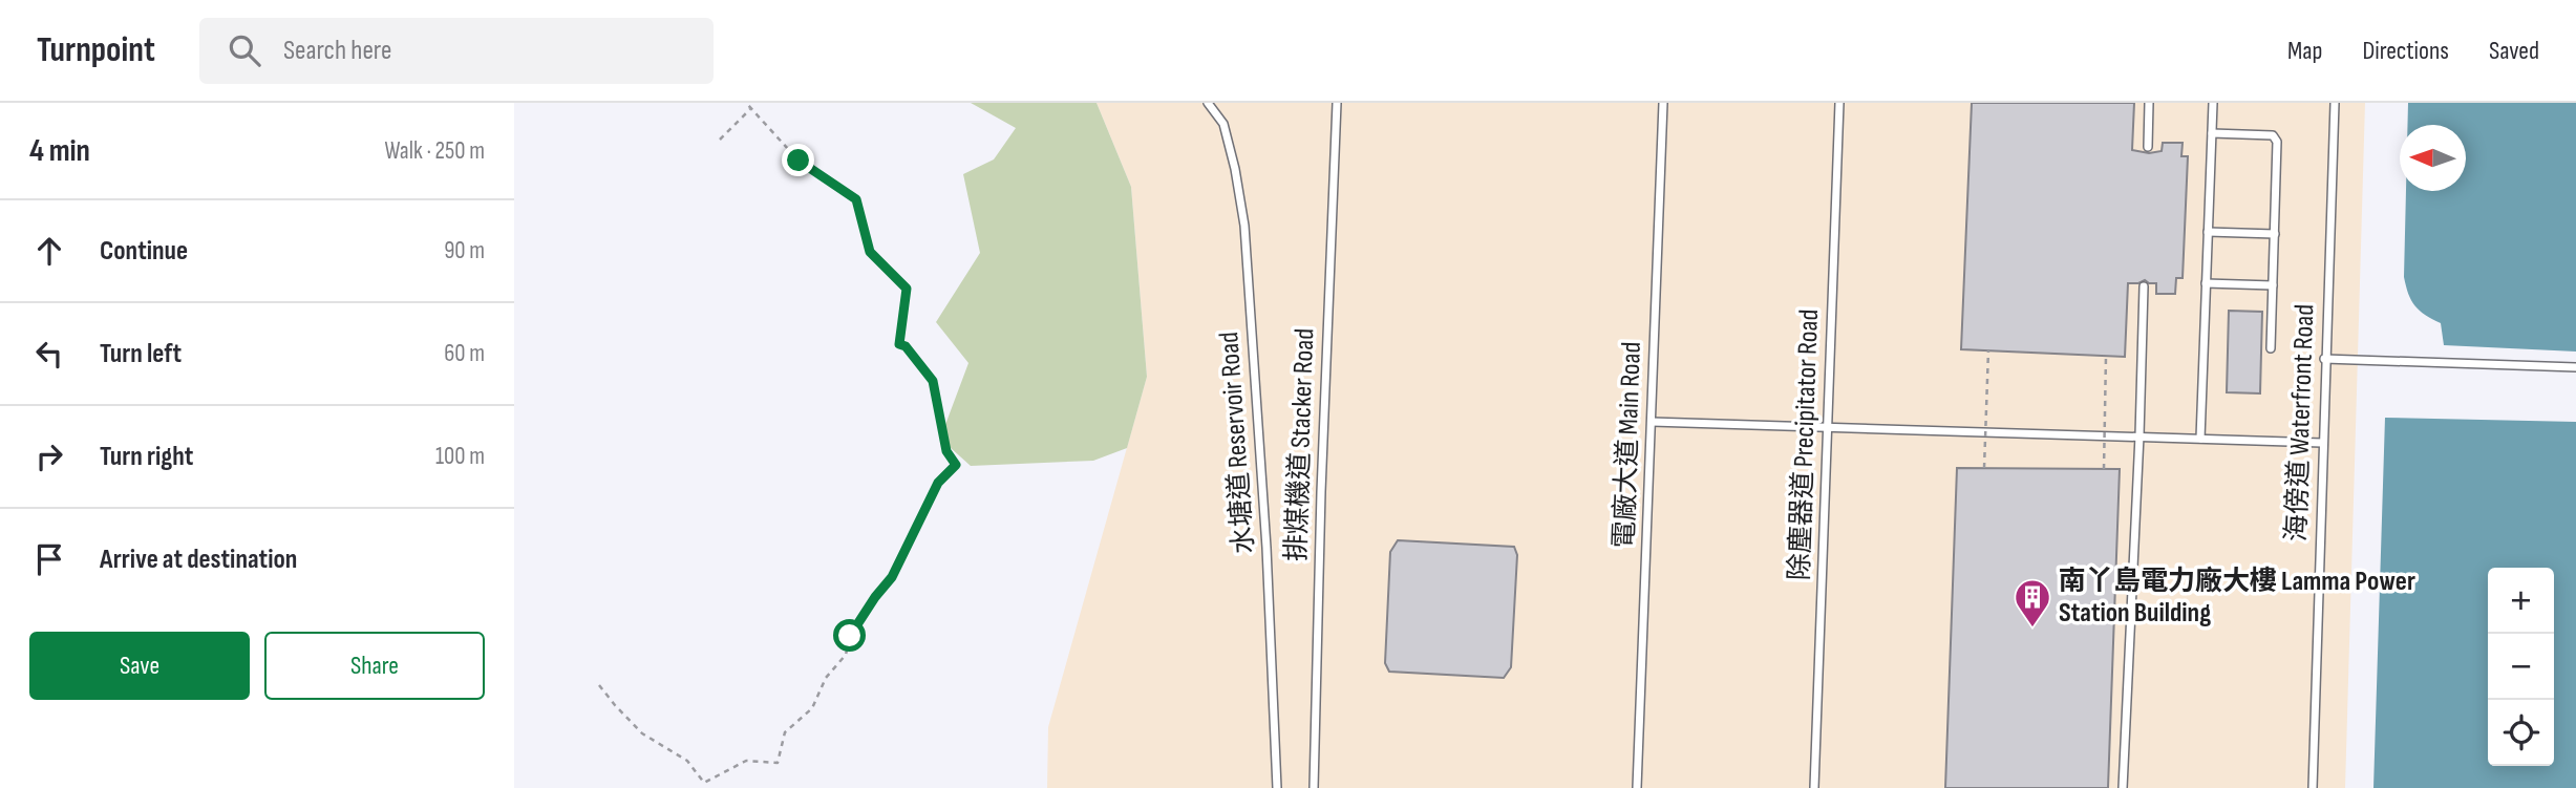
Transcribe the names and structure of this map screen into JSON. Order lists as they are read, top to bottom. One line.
{"streets":{"lane":["海傍道 Waterfront Road","水塘道 Reservoir Road","排煤機道 Stacker Road","電廠大道 Main Road","除塵器道 Precipitator Road"]},"places":{"building":["南丫島電力廠大樓 Lamma Power Station Building"]},"north":"left","page":{"header":"Turnpoint","search":"Search here","nav":["Map","Directions","Saved"],"heading":["4 min","Walk · 250 m"],"list":[["Continue","90 m"],["Turn left","60 m"],["Turn right","100 m"],"Arrive at destination"],"map_buttons":["+","−"],"buttons":["Save","Share"]}}
